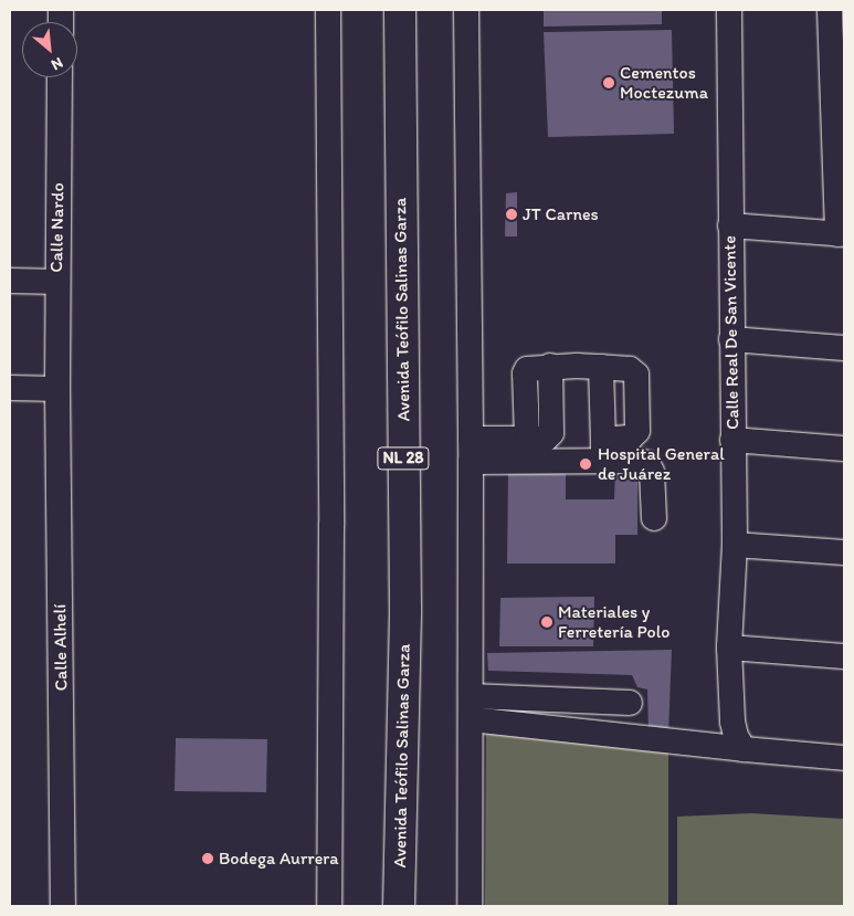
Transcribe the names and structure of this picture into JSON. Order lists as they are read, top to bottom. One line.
{"streets":{"main road":["Avenida Teófilo Salinas Garza","NL 28"],"street":["Calle Nardo","Calle Real De San Vicente","Calle Alhelí"]},"crossings":[["Calle Nardo","Calle Alhelí"]],"places":["Cementos Moctezuma","JT Carnes","Hospital General de Juárez","Materiales y Ferretería Polo","Bodega Aurrera"],"north":"bottom right"}
